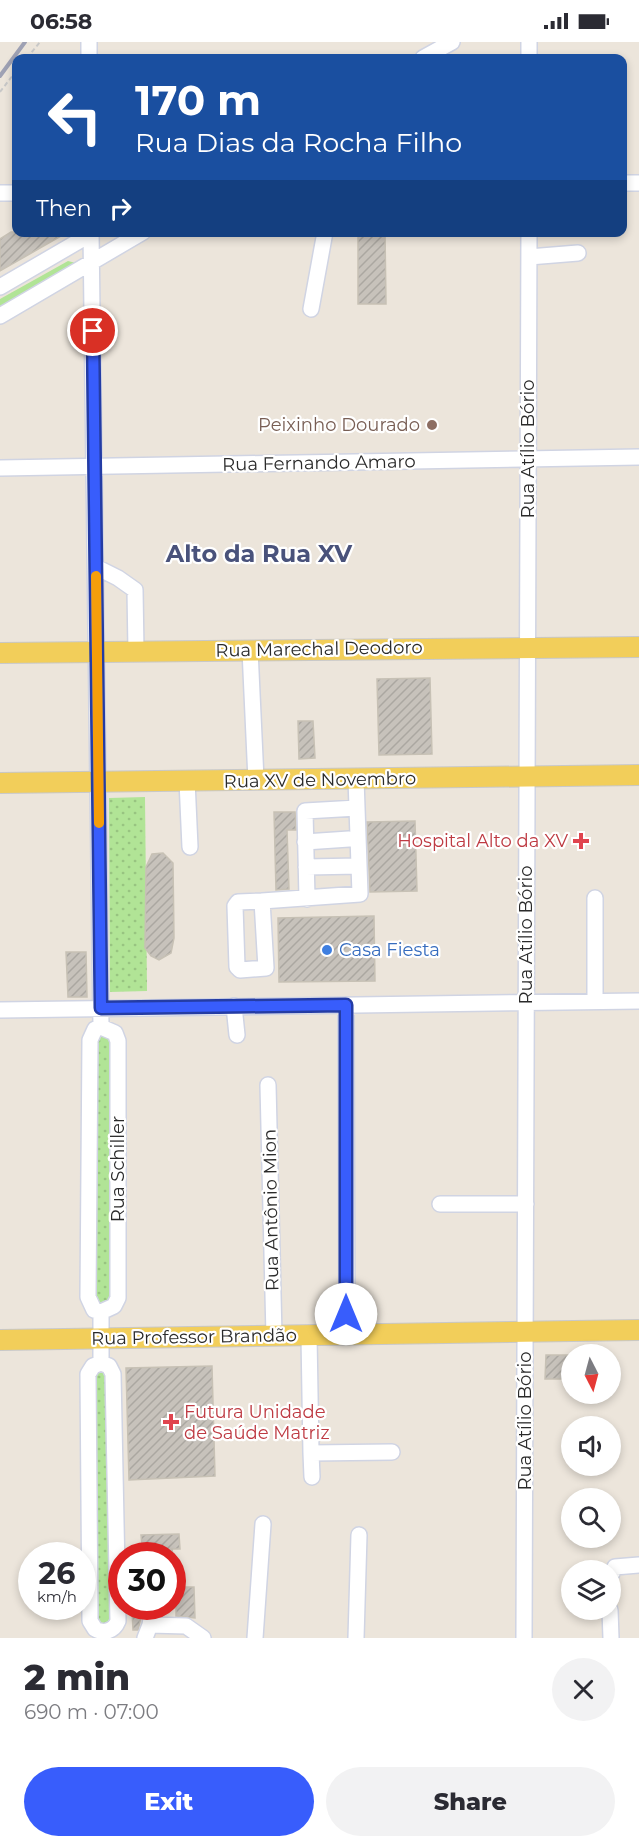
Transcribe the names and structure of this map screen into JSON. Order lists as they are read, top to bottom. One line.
{"streets":{"main road":["Rua Marechal Deodoro","Rua XV de Novembro","Rua Professor Brandão"],"street":["Rua Atílio Bório","Rua Fernando Amaro","Rua Schiller","Rua Antônio Mion"]},"crossings":[["Rua Atílio Bório","Rua Fernando Amaro"],["Rua Atílio Bório","Rua Marechal Deodoro"],["Rua Atílio Bório","Rua XV de Novembro"],["Rua Atílio Bório","Rua Professor Brandão"],["Rua Fernando Amaro","Rua Schiller"],["Rua Marechal Deodoro","Rua Schiller"],["Rua XV de Novembro","Rua Schiller"],["Rua Antônio Mion","Rua Professor Brandão"]],"districts":["Alto da Rua XV"],"places":{"other":["Peixinho Dourado","Casa Fiesta"],"health":["Hospital Alto da XV","Futura Unidade de Saúde Matriz"]},"north":"bottom","page":{"status":"06:58","turn":["170 m","Rua Dias da Rocha Filho"],"then":"Then","speed":"26 km/h","limit":"30","heading":["2 min","690 m · 07:00"],"buttons":["Exit","Share"]}}
